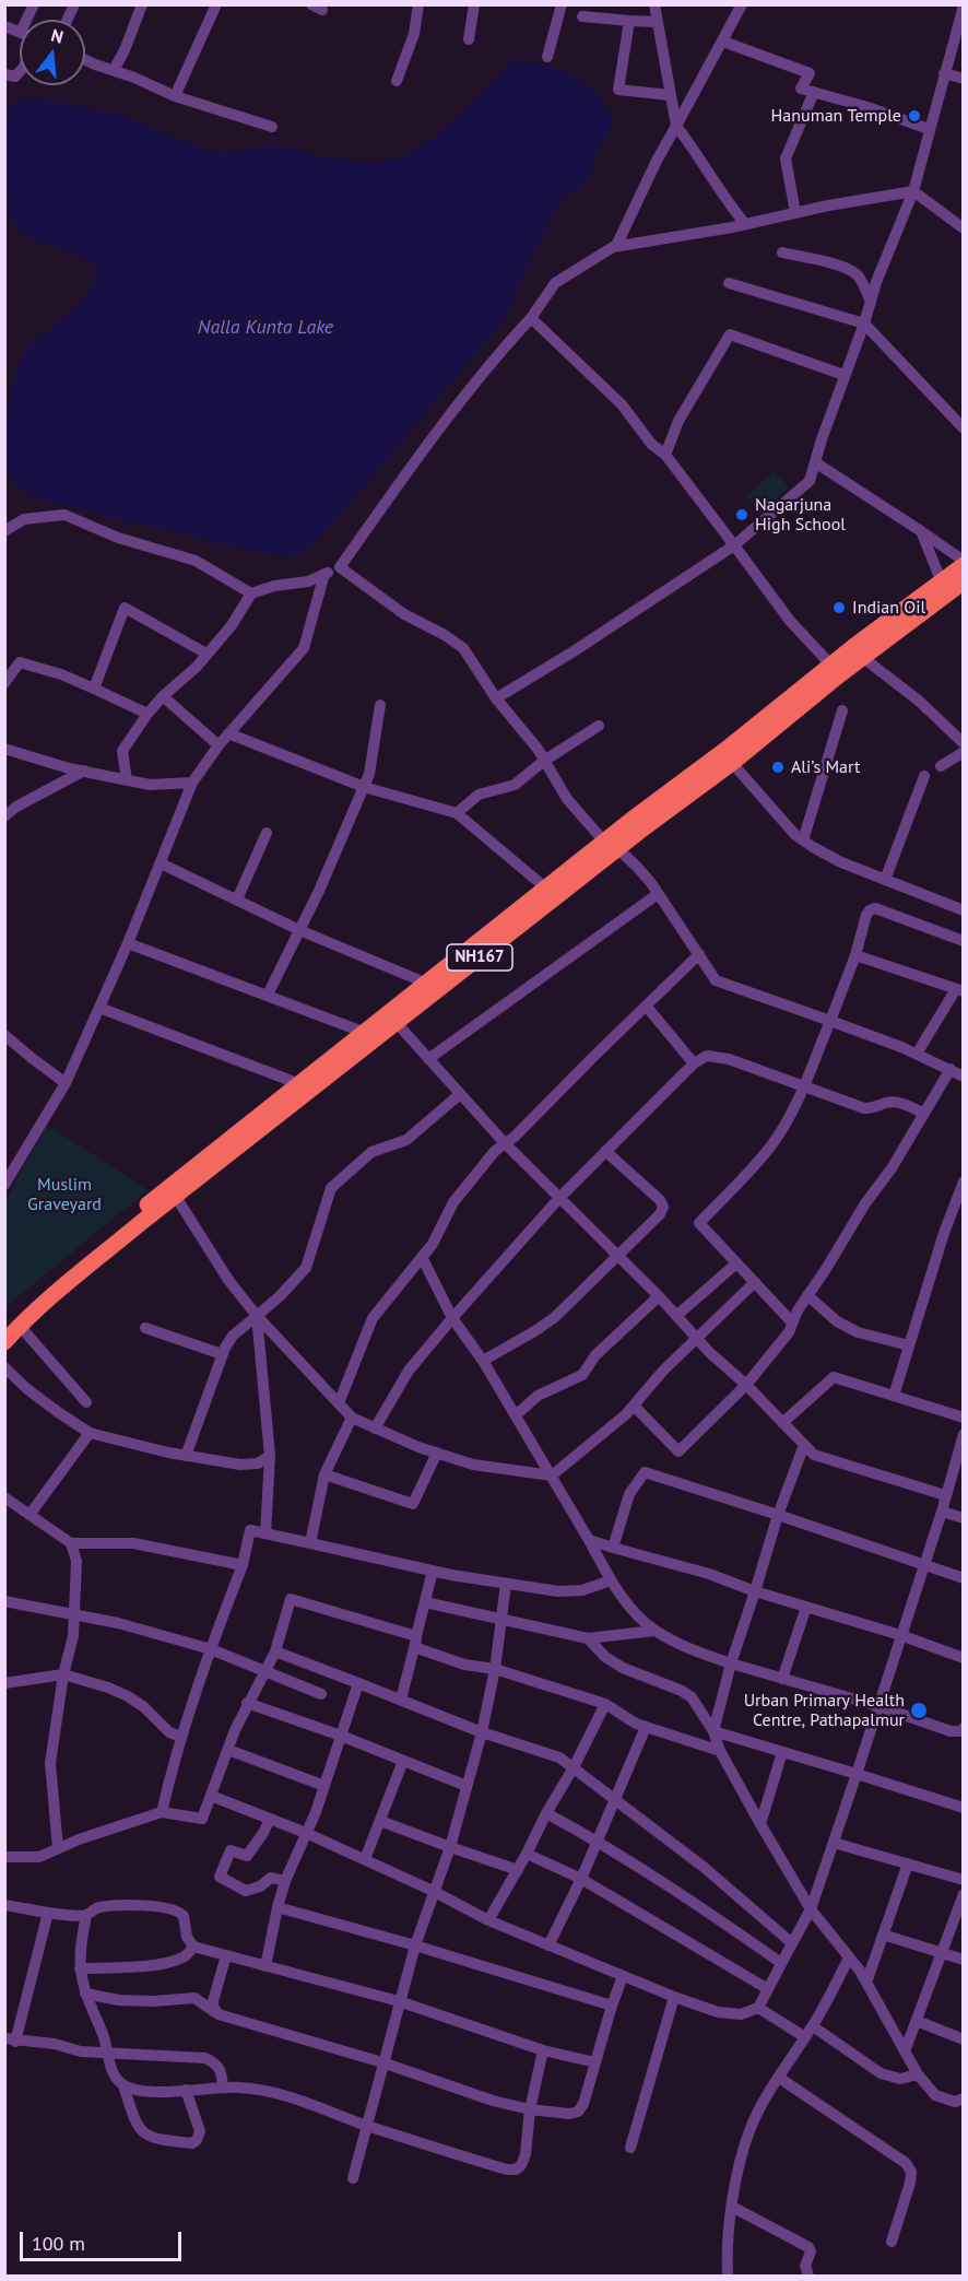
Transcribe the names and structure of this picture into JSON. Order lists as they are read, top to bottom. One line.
{"streets":{"highway":["NH167"]},"water":["Nalla Kunta Lake"],"parks":["Muslim Graveyard"],"places":["Hanuman Temple","Nagarjuna High School","Indian Oil","Ali’s Mart","Urban Primary Health Centre, Pathapalmur"],"scale_bar":"100 m","north":"top"}
